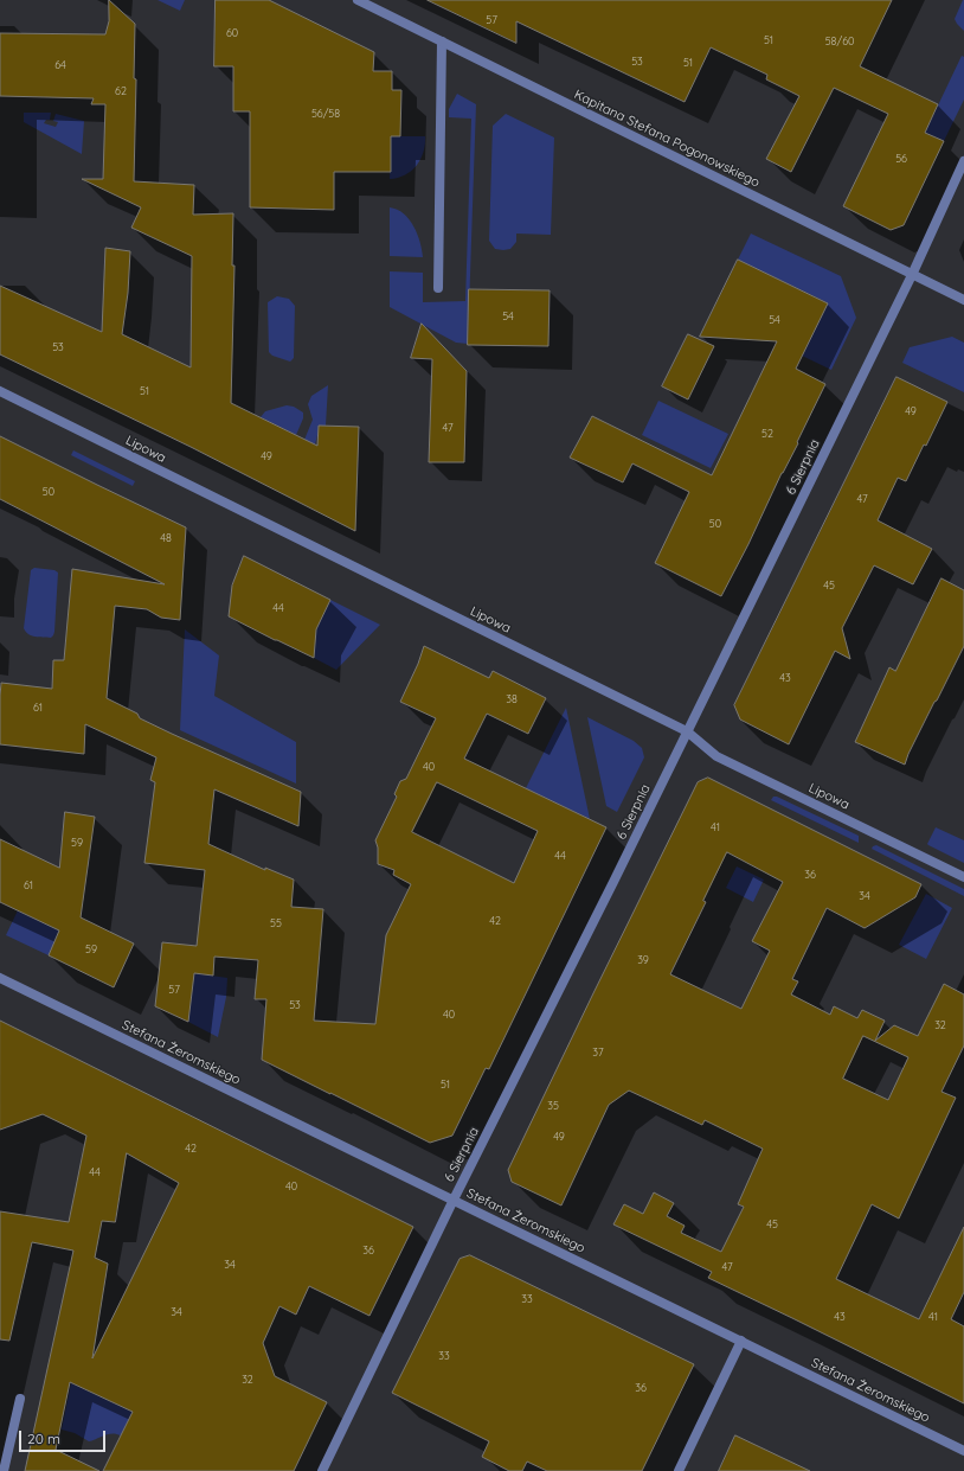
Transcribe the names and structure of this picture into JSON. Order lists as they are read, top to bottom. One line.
{"streets":{"street":["Kapitana Stefana Pogonowskiego","Lipowa","6 Sierpnia","Stefana Żeromskiego"]},"crossings":[["Kapitana Stefana Pogonowskiego","6 Sierpnia"],["Lipowa","6 Sierpnia"],["6 Sierpnia","Stefana Żeromskiego"]],"house_numbers":["57","60","51","58/60","53","51","64","62","56/58","56","54","54","53","51","49","47","52","49","50","47","50","48","45","44","43","38","61","40","41","59","44","36","61","34","42","55","59","39","57","53","40","32","37","51","35","49","42","44","40","45","36","34","47","33","34","43","41","33","32","36"],"scale_bar":"20 m"}
